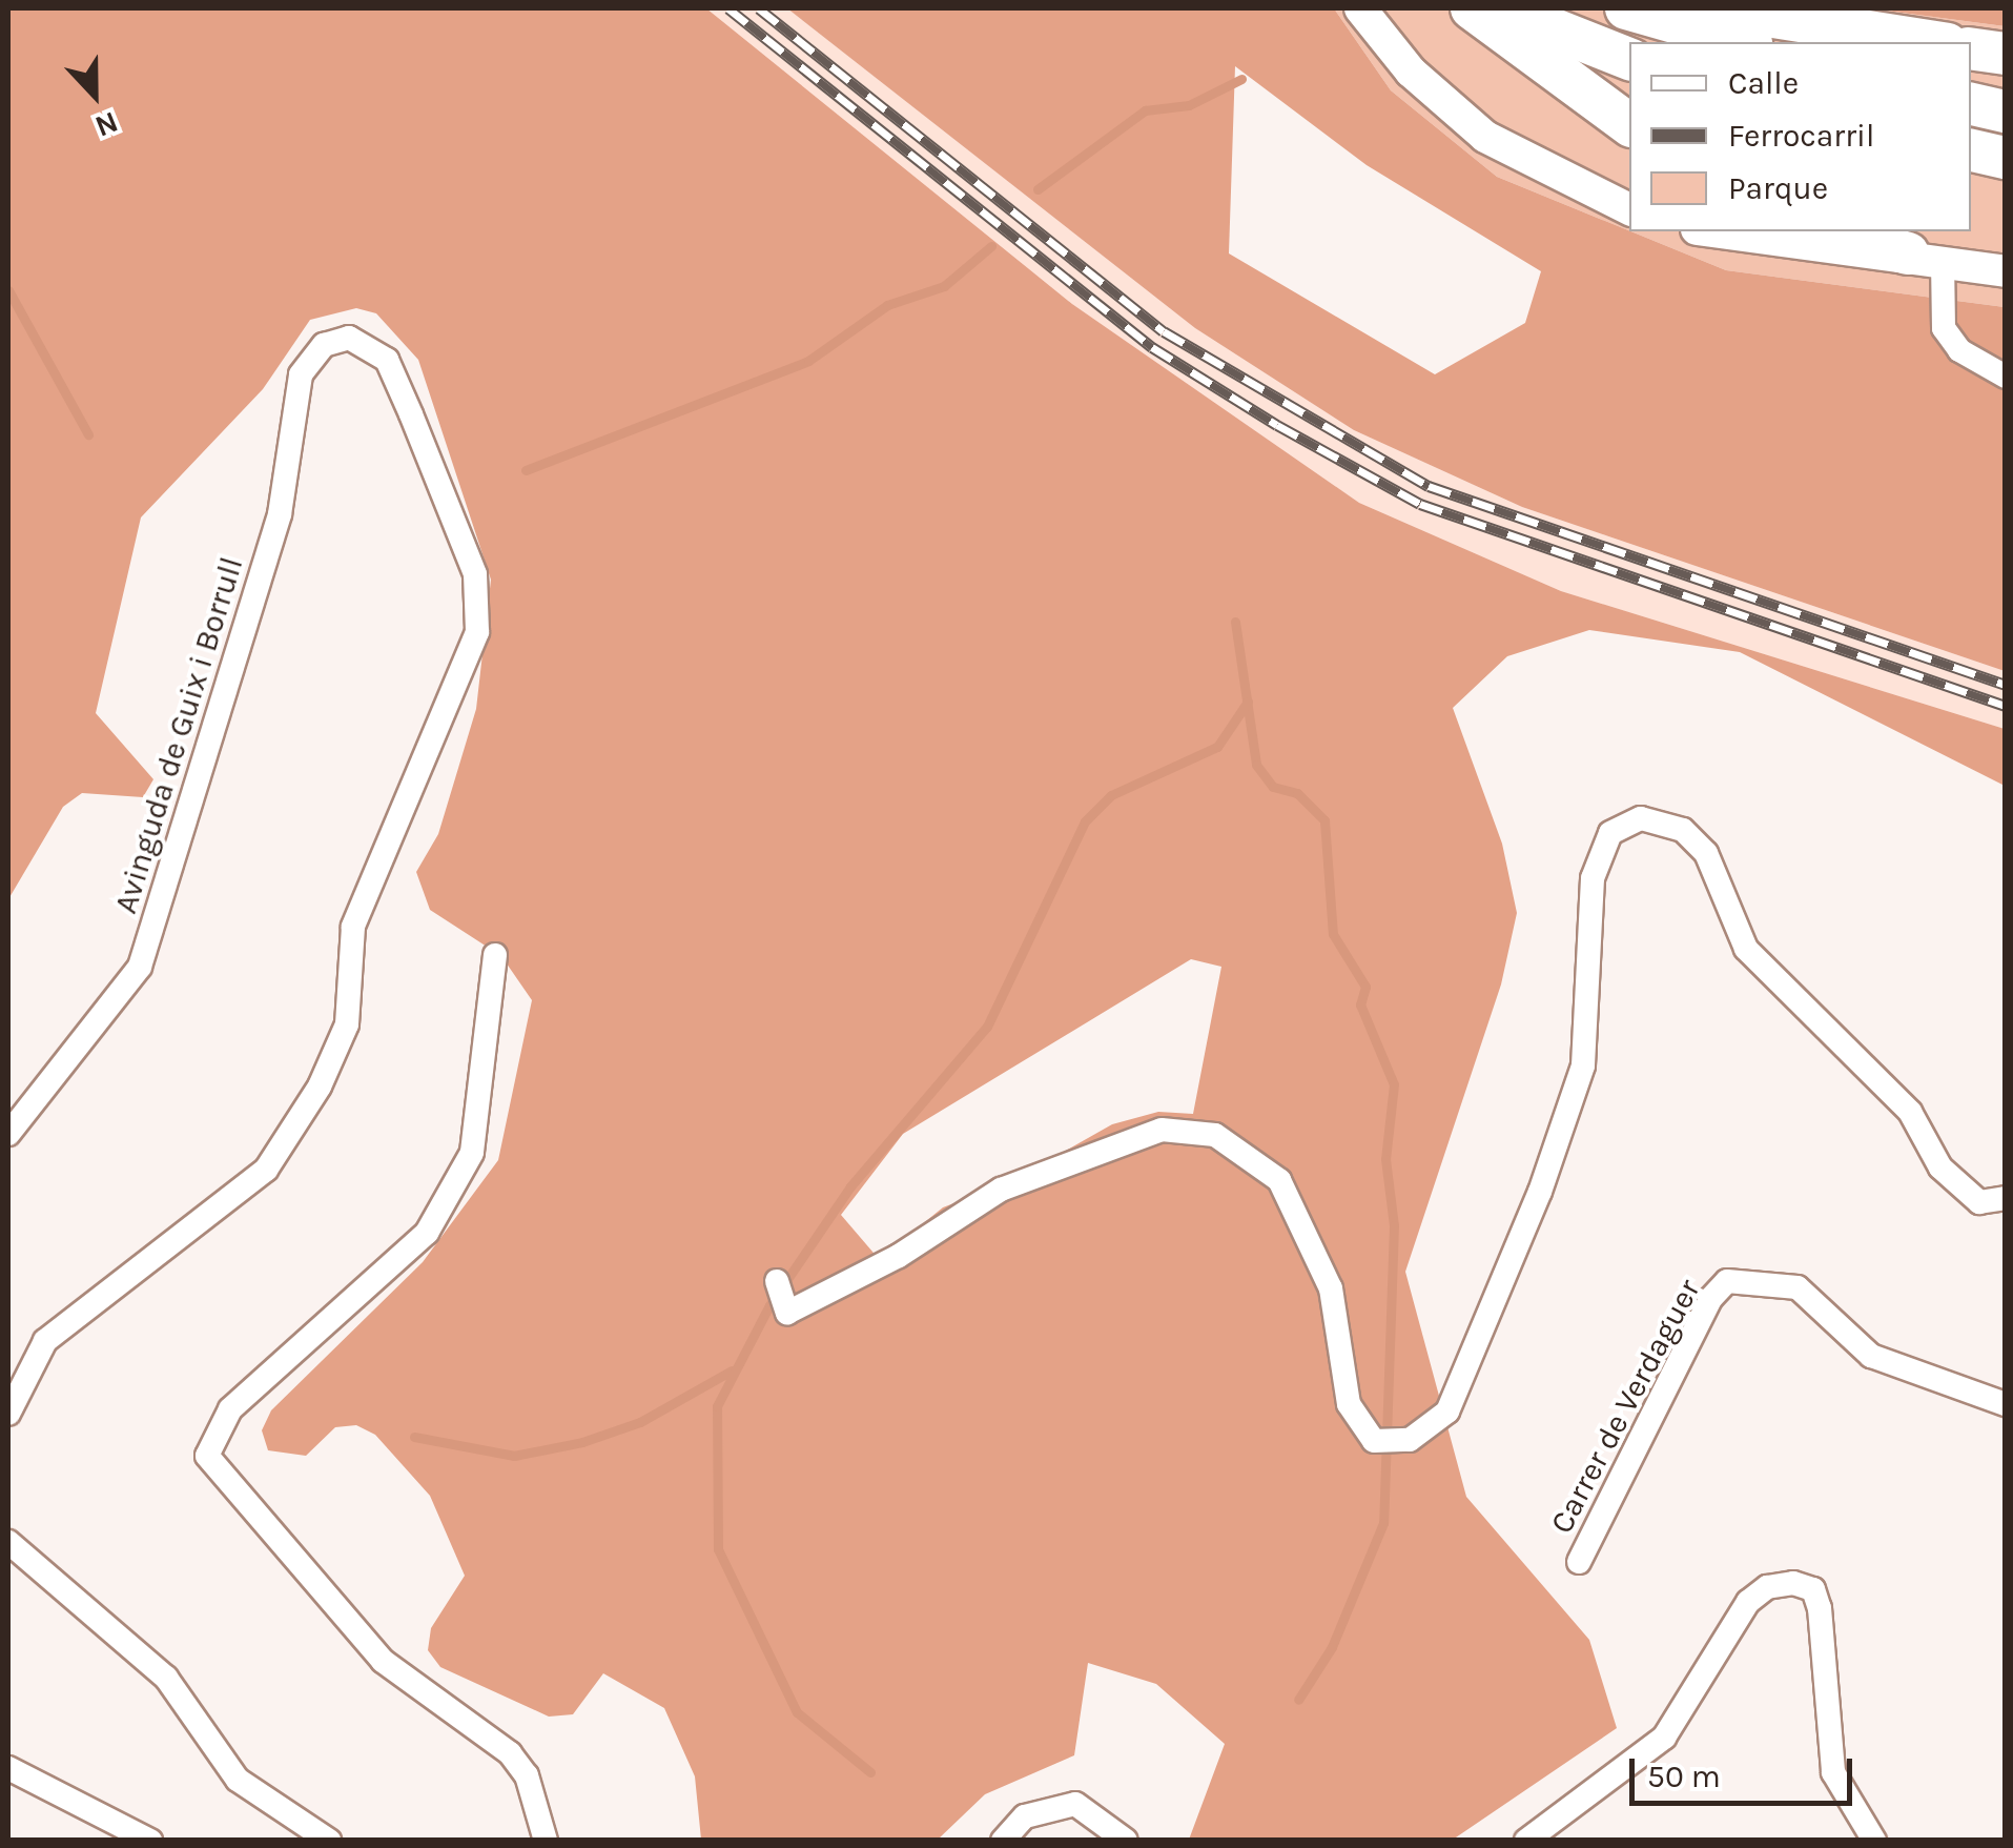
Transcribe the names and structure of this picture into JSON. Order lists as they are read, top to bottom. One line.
{"streets":{"street":["Avinguda de Guix i Borrull","Carrer de Verdaguer"]},"legend":["Calle","Ferrocarril","Parque"],"scale_bar":"50 m","north":"bottom"}
